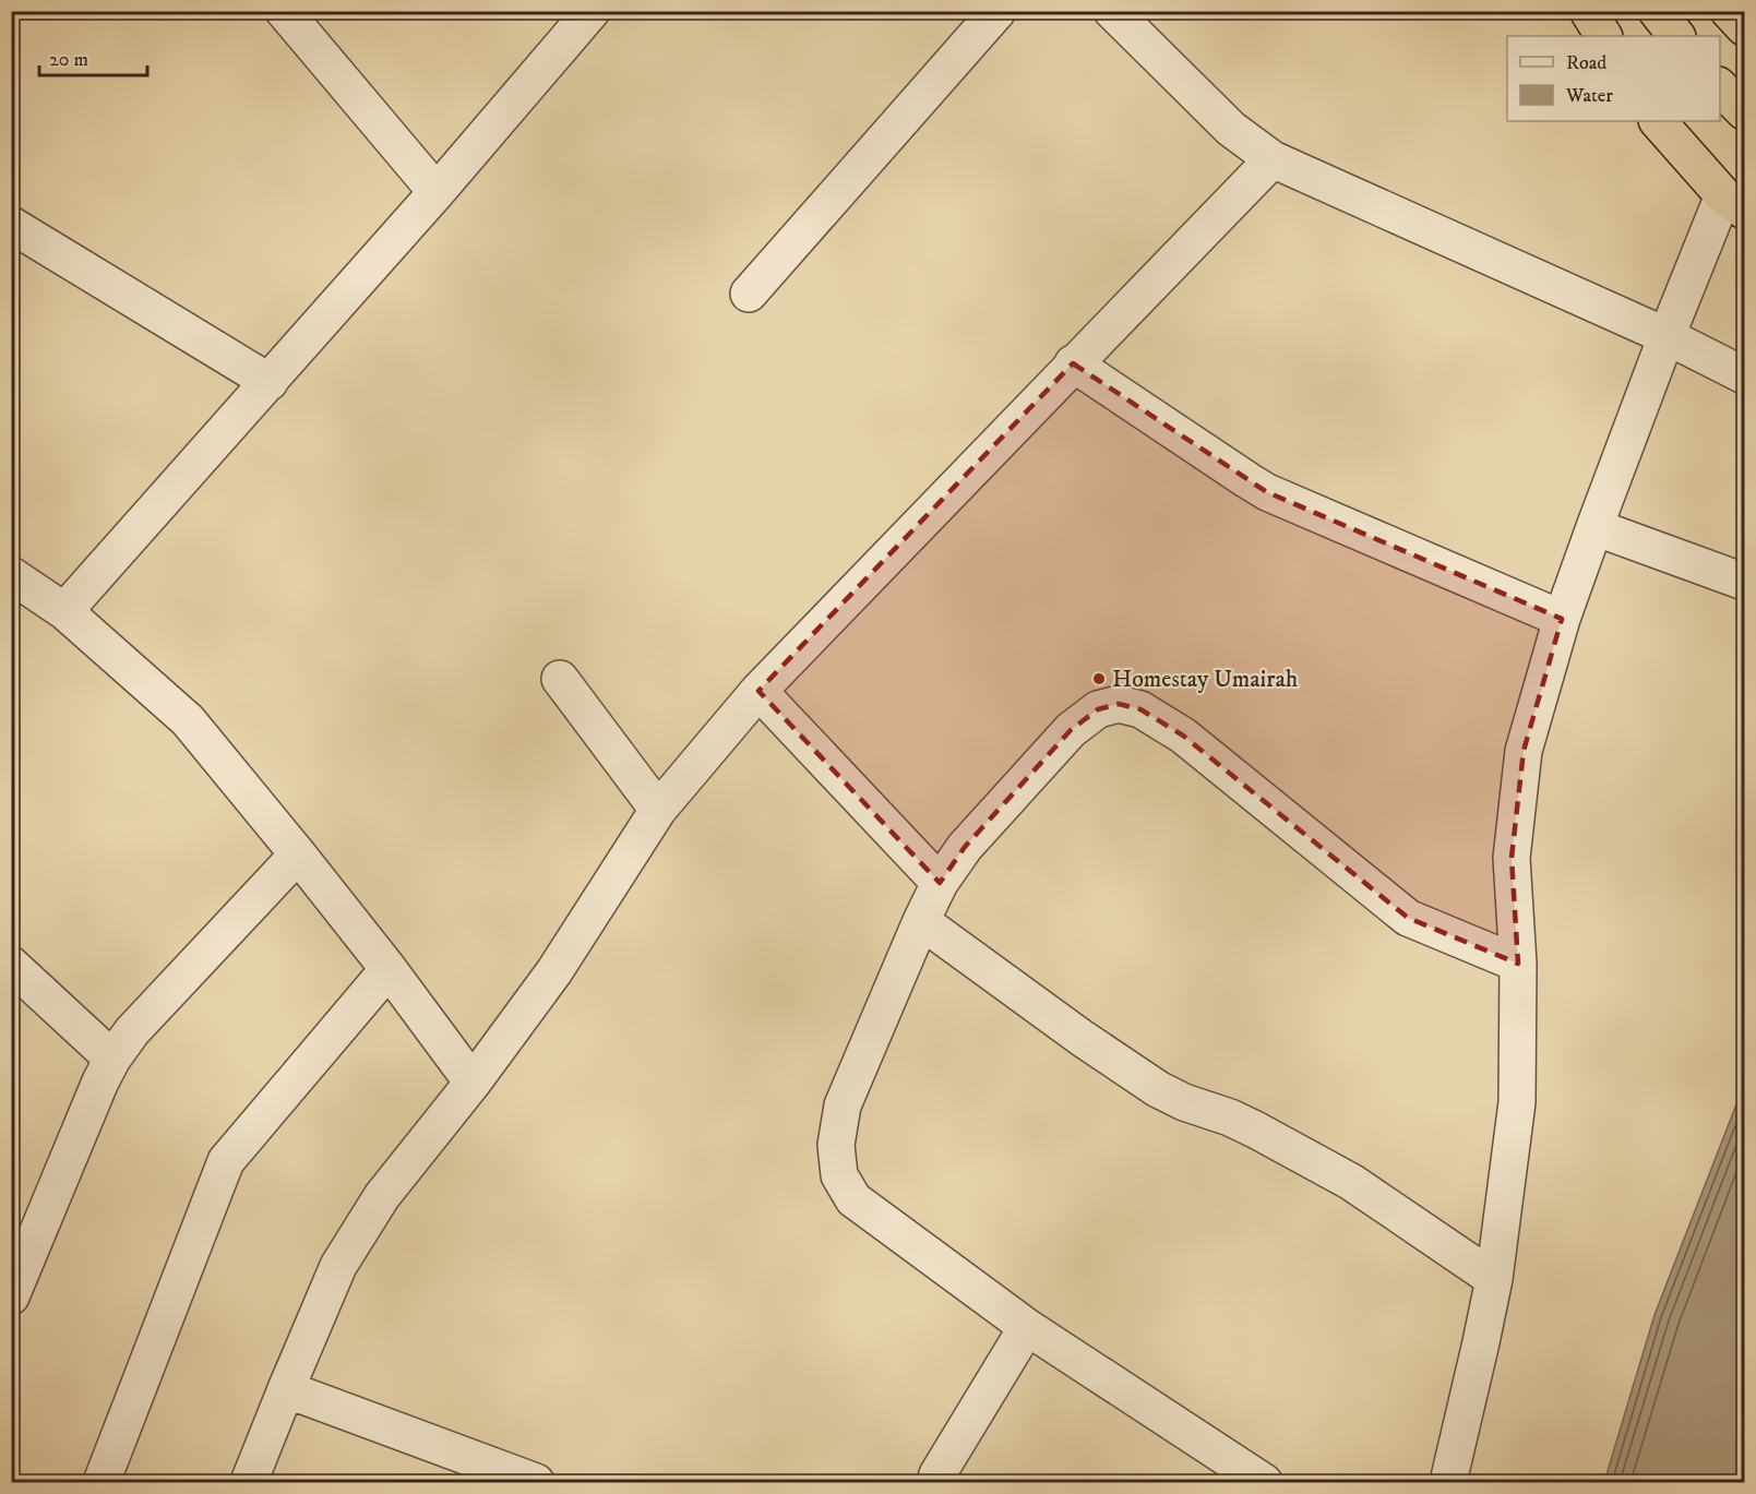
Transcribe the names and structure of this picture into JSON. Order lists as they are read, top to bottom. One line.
{"places":["Homestay Umairah"],"legend":["Road","Water"],"scale_bar":"20 m"}
